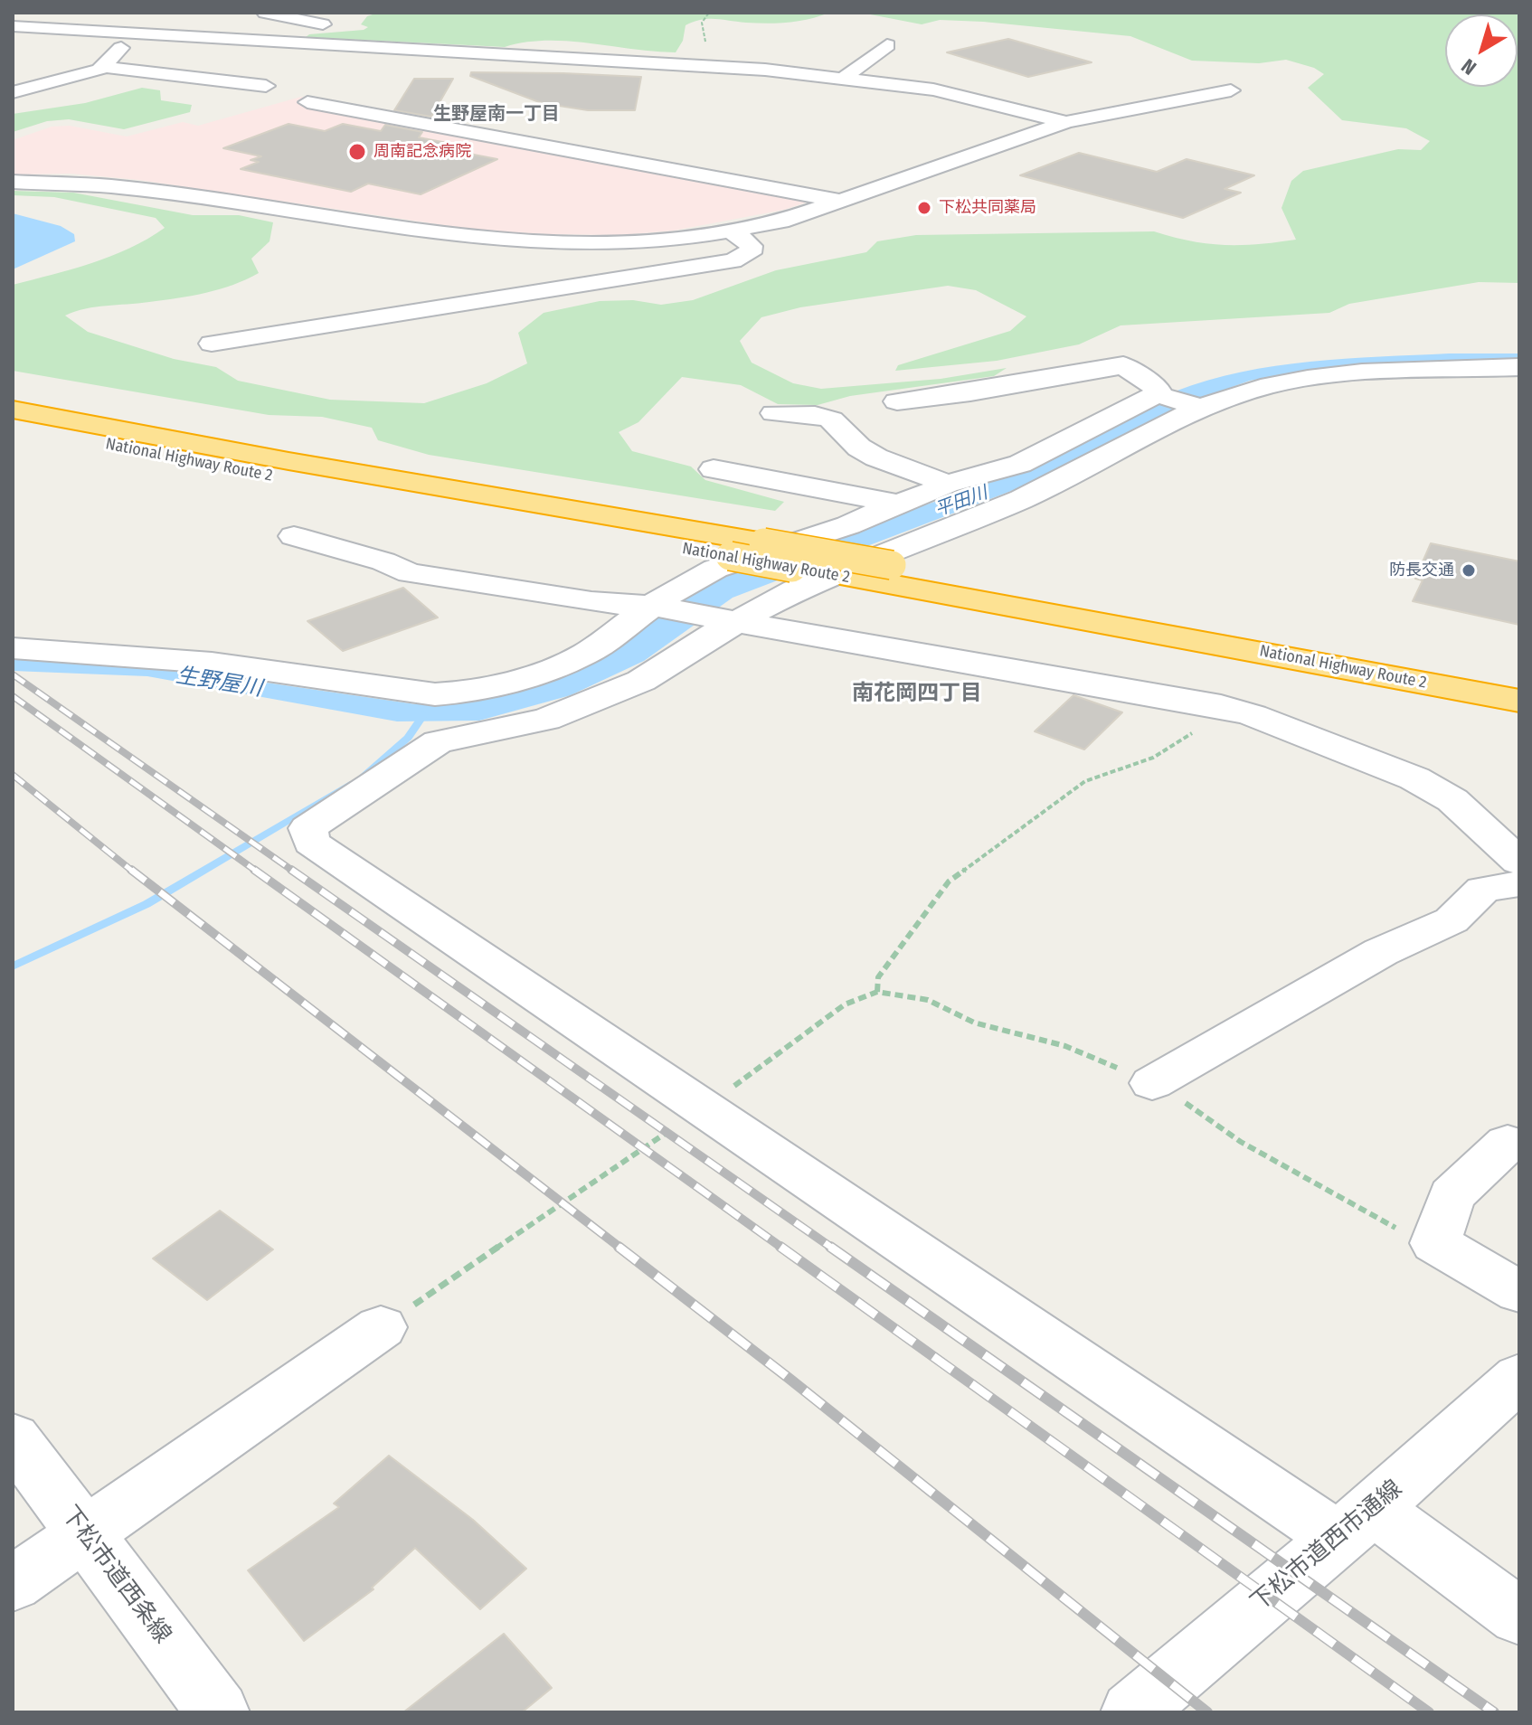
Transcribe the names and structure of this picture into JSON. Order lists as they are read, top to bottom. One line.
{"streets":{"highway":["National Highway Route 2"],"street":["下松市道西市通線","下松市道西条線"]},"districts":["生野屋南一丁目","南花岡四丁目"],"water":["平田川","生野屋川"],"places":["周南記念病院","下松共同薬局","防長交通"],"north":"bottom left"}
